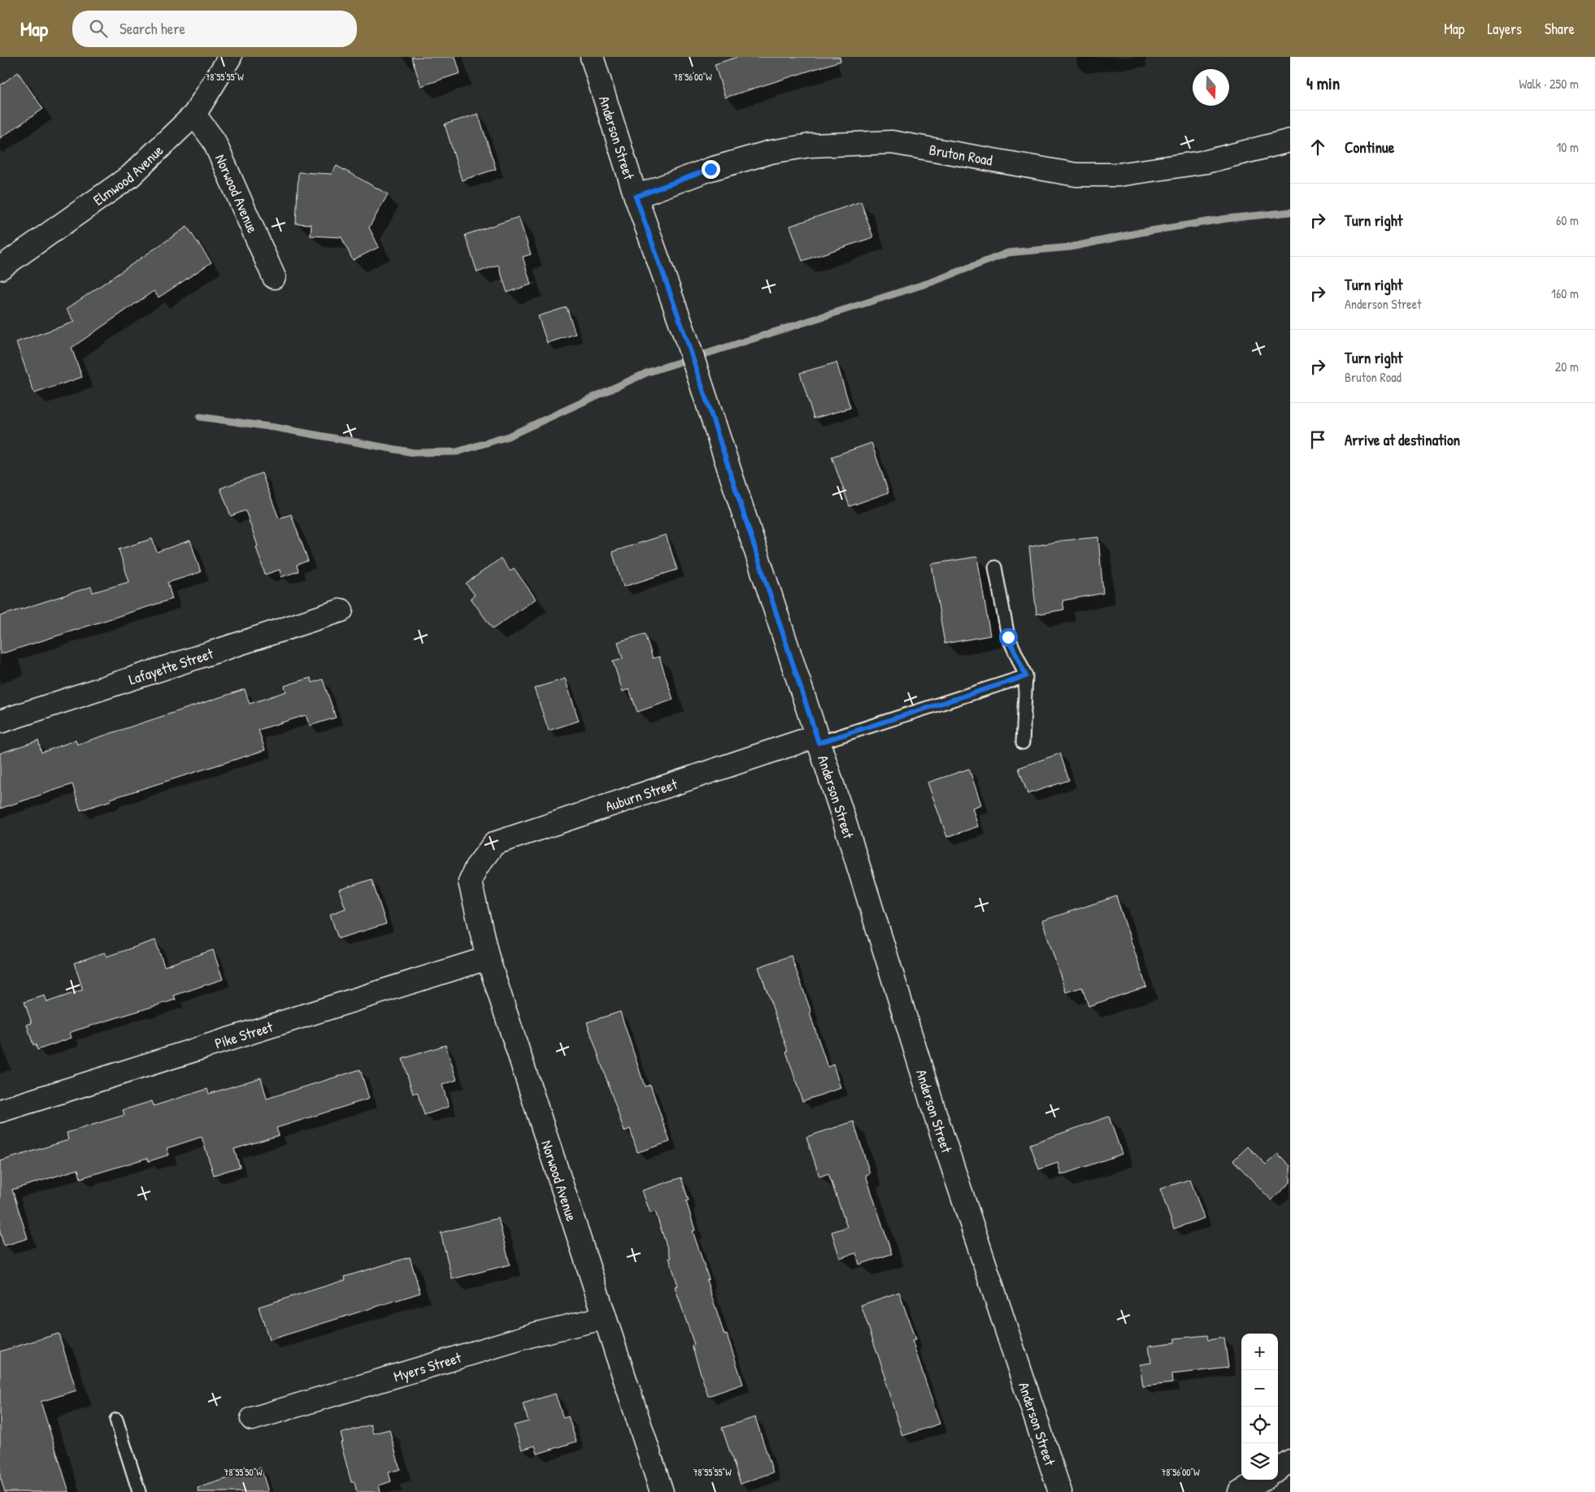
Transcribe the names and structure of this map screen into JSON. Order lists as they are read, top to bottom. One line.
{"streets":{"street":["Anderson Street","Bruton Road","Elmwood Avenue","Norwood Avenue","Lafayette Street","Auburn Street","Pike Street","Myers Street"]},"crossings":[["Anderson Street","Bruton Road"],["Anderson Street","Auburn Street"],["Elmwood Avenue","Norwood Avenue"],["Norwood Avenue","Auburn Street"],["Norwood Avenue","Pike Street"],["Norwood Avenue","Myers Street"]],"north":"bottom","page":{"header":"Map","search":"Search here","nav":["Map","Layers","Share"],"heading":["4 min","Walk · 250 m"],"list":[["Continue","10 m"],["Turn right","60 m"],["Turn right","Anderson Street","160 m"],["Turn right","Bruton Road","20 m"],"Arrive at destination"],"map_buttons":["+","−"]},"coordinates":["78°55'55\"W","78°56'00\"W","78°55'50\"W"]}
